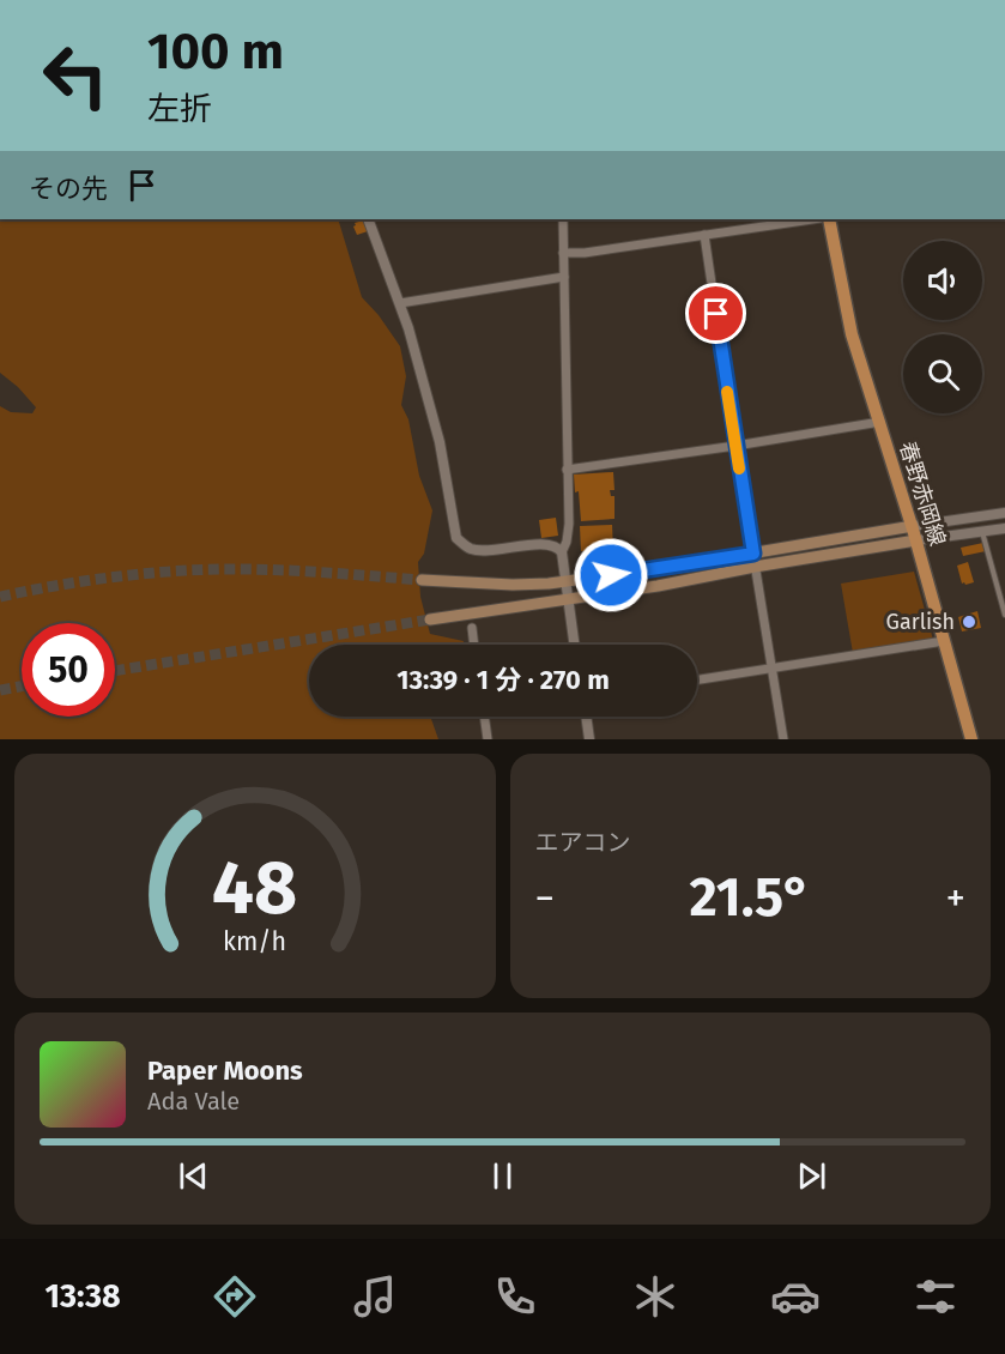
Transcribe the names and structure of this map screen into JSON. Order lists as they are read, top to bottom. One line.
{"streets":{"main road":["春野赤岡線"]},"places":["Garlish"],"page":{"turn":["100 m","左折"],"then":"その先","limit":"50","trip":"13:39 · 1 分 · 270 m","tile":"エアコン","heat":["−","21.5°","+"],"song":["Paper Moons","Ada Vale"],"tabs":"13:38","gauge":["48","km/h"]}}
